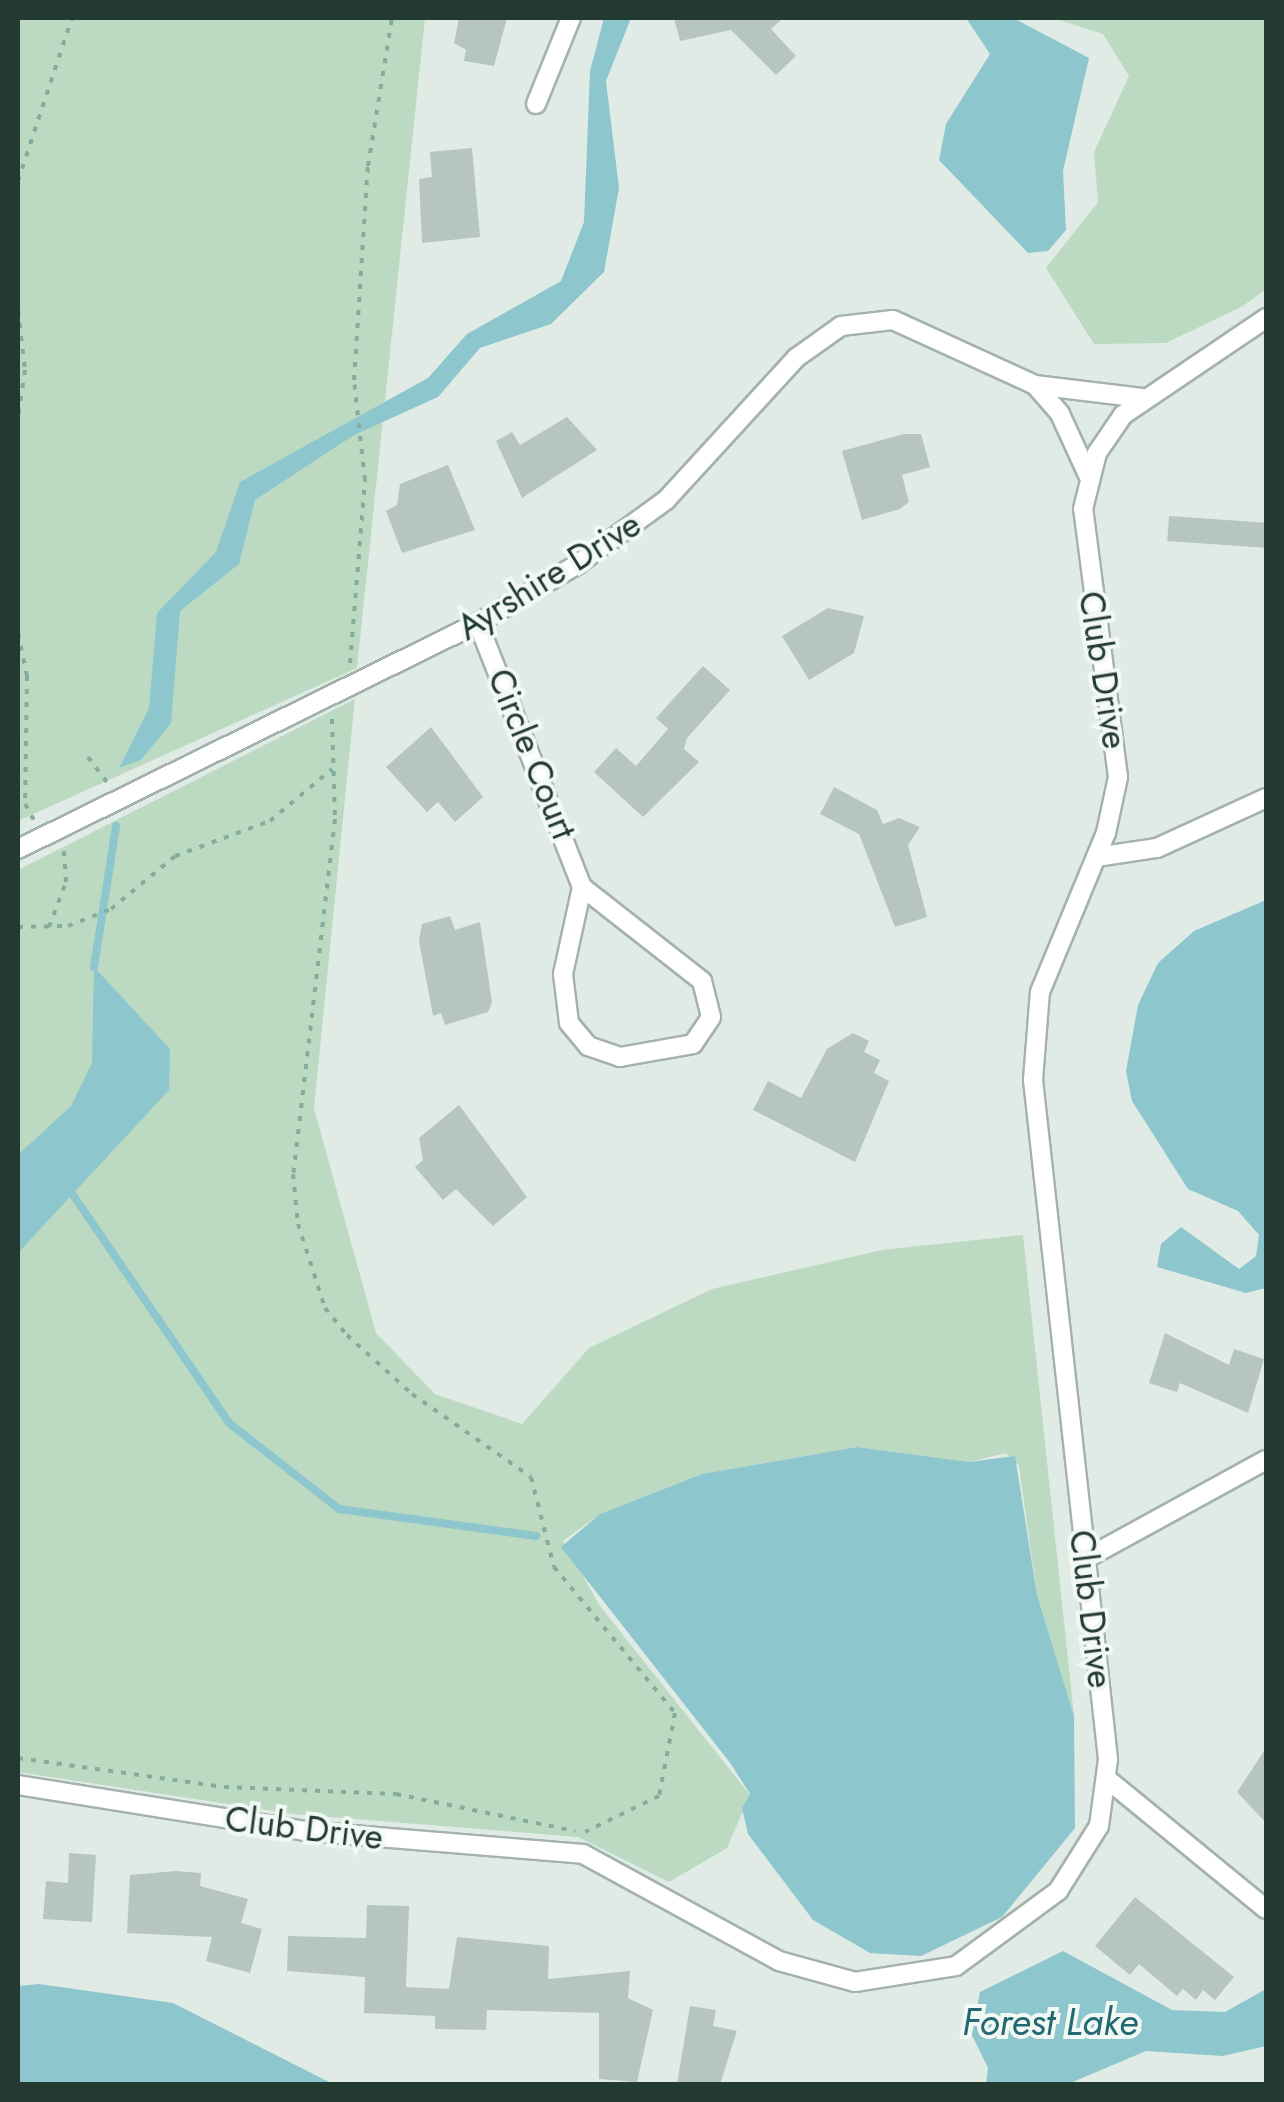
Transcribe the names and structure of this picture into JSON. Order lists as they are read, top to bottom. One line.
{"streets":{"street":["Ayrshire Drive","Club Drive","Circle Court"]},"crossings":[["Ayrshire Drive","Club Drive"],["Ayrshire Drive","Circle Court"]],"water":["Forest Lake"]}
